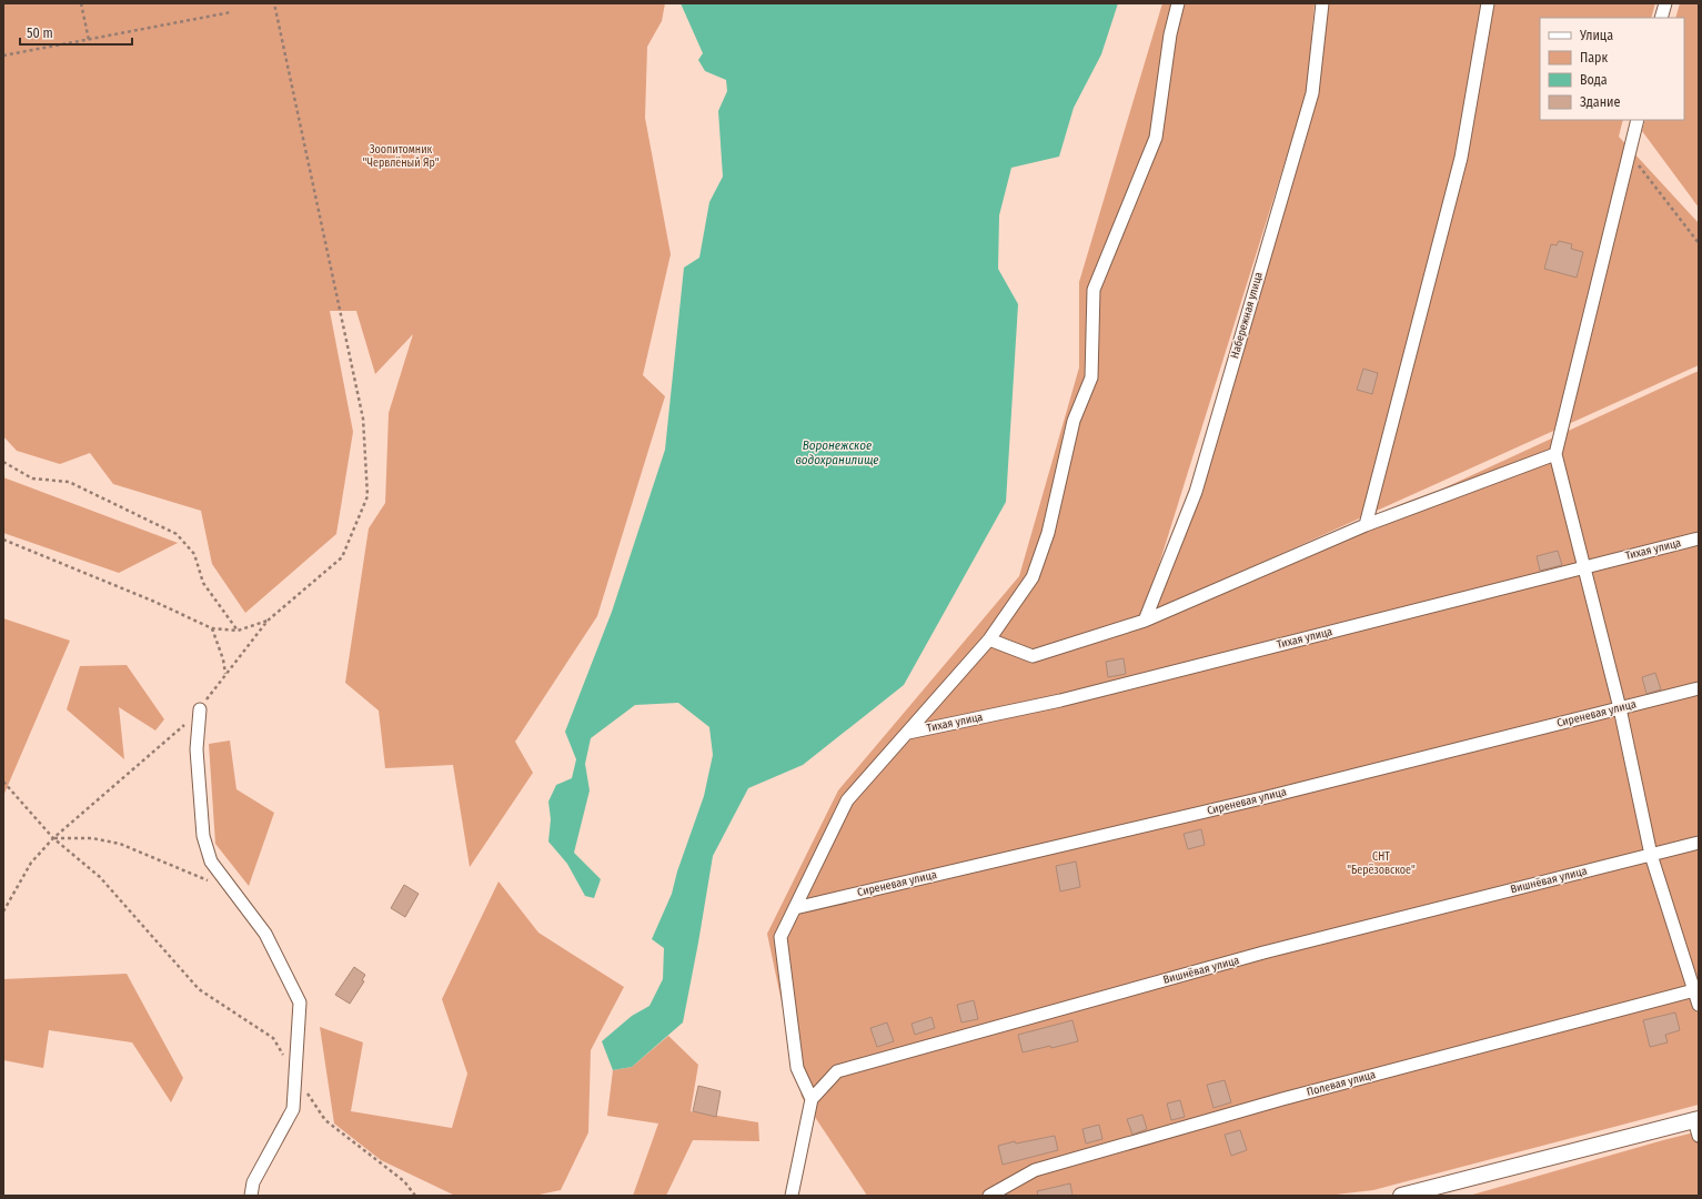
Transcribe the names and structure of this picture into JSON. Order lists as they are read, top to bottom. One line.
{"streets":{"street":["Набережная улица","Тихая улица","Сиреневая улица","Вишнёвая улица","Полевая улица"]},"water":["Воронежское водохранилище"],"parks":["Зоопитомник \"Червлёный Яр\"","СНТ \"Берёзовское\""],"legend":["Улица","Парк","Вода","Здание"],"scale_bar":"50 m"}
